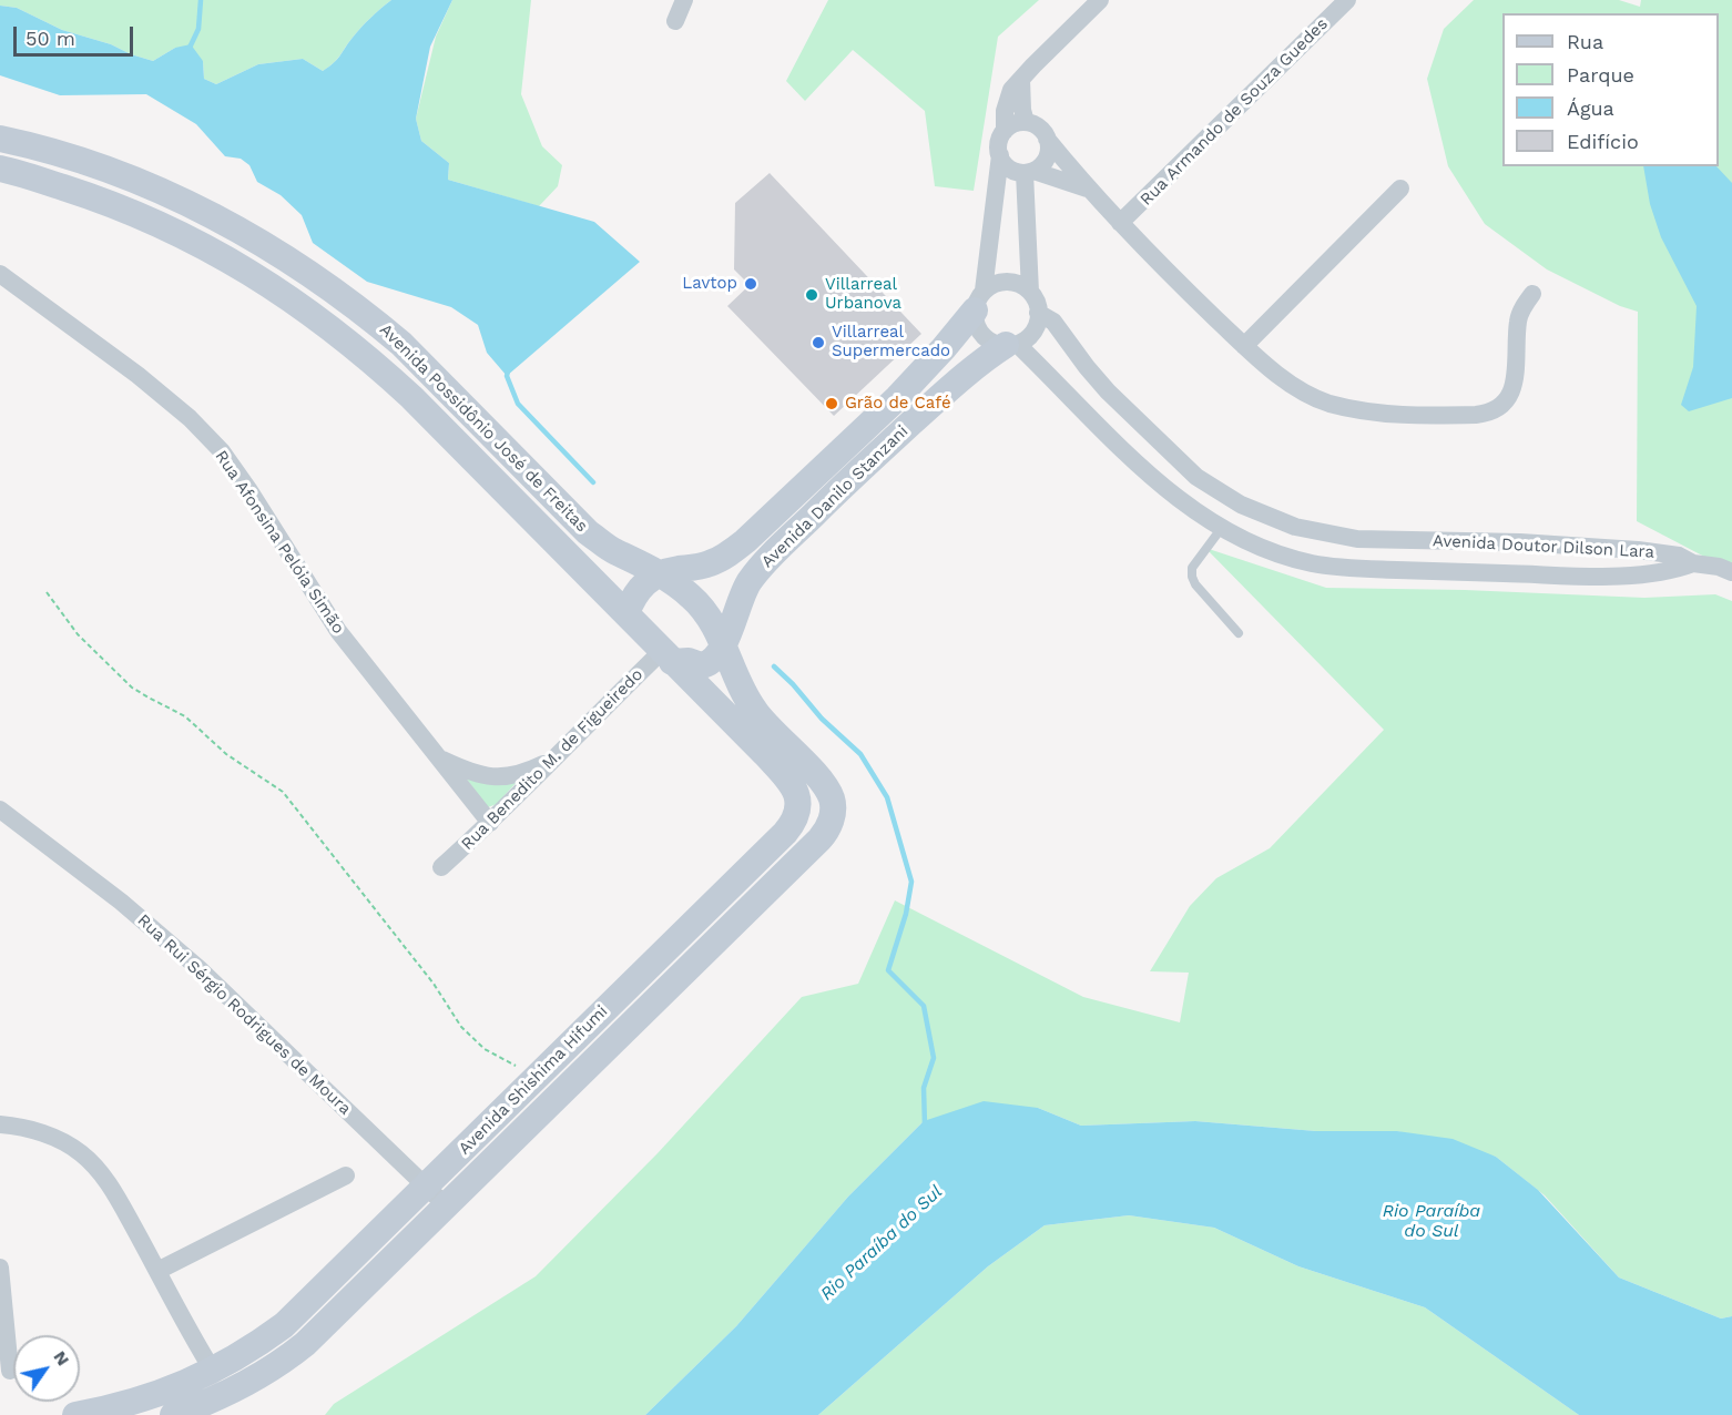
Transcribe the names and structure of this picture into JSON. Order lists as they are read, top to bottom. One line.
{"streets":{"street":["Rua Armando de Souza Guedes","Avenida Possidônio José de Freitas","Avenida Danilo Stanzani","Rua Afonsina Pelóia Simão","Avenida Doutor Dilson Lara","Rua Benedito M. de Figueiredo","Rua Rui Sérgio Rodrigues de Moura","Avenida Shishima Hifumi"]},"crossings":[["Avenida Possidônio José de Freitas","Avenida Danilo Stanzani"],["Avenida Possidônio José de Freitas","Rua Benedito M. de Figueiredo"],["Avenida Possidônio José de Freitas","Avenida Shishima Hifumi"],["Avenida Danilo Stanzani","Avenida Doutor Dilson Lara"],["Avenida Danilo Stanzani","Avenida Shishima Hifumi"],["Rua Afonsina Pelóia Simão","Rua Benedito M. de Figueiredo"],["Rua Benedito M. de Figueiredo","Avenida Shishima Hifumi"],["Rua Rui Sérgio Rodrigues de Moura","Avenida Shishima Hifumi"]],"water":["Rio Paraíba do Sul"],"places":["Lavtop","Villarreal Urbanova","Villarreal Supermercado","Grão de Café"],"legend":["Rua","Parque","Água","Edifício"],"scale_bar":"50 m","north":"top right"}
